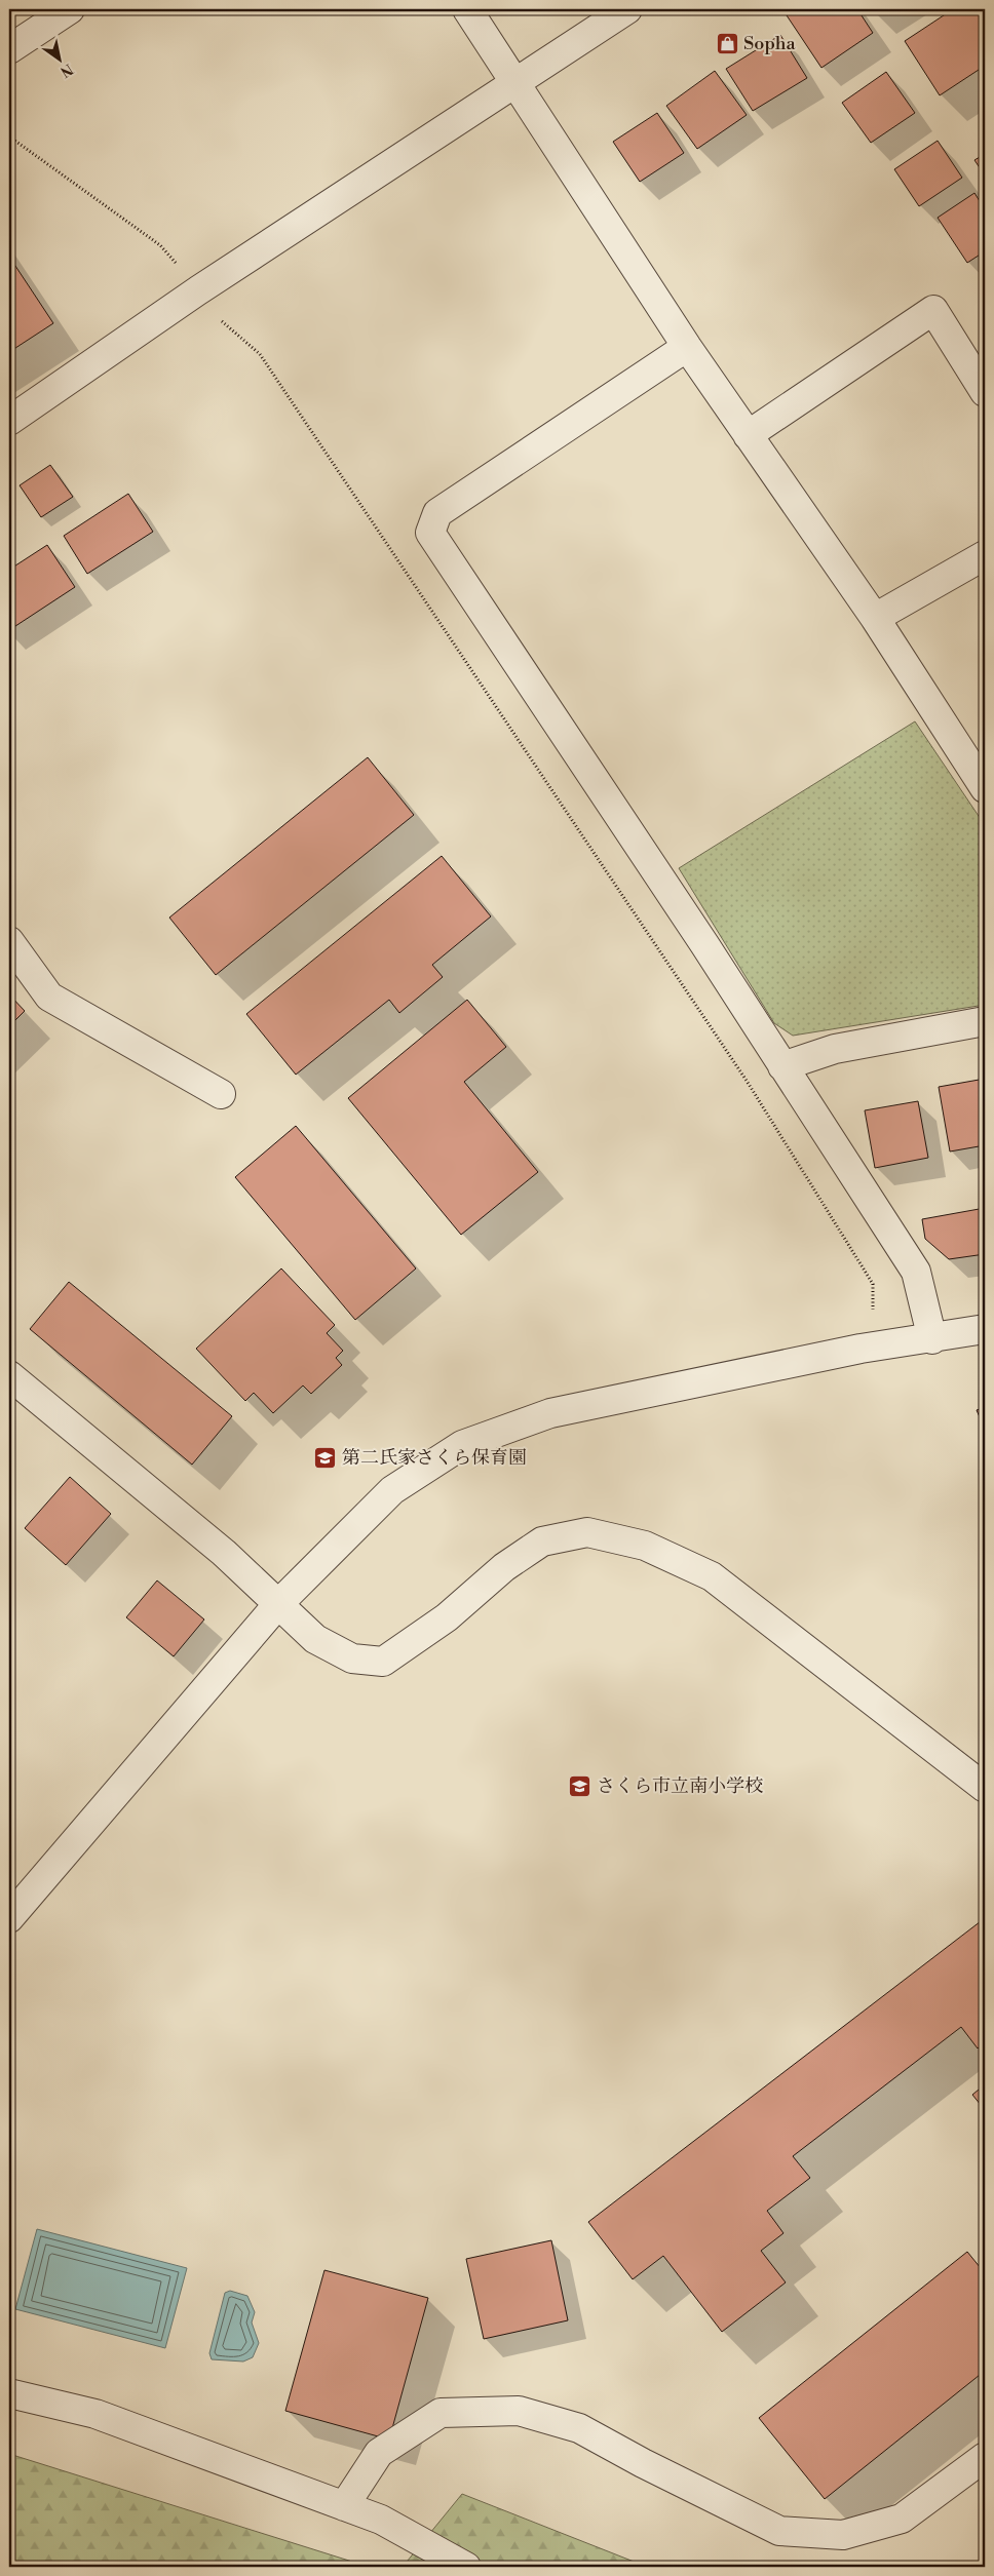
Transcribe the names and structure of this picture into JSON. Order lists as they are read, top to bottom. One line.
{"places":{"shop":["Sopha"],"school or university":["第二氏家さくら保育園","さくら市立南小学校"]},"north":"bottom right"}
